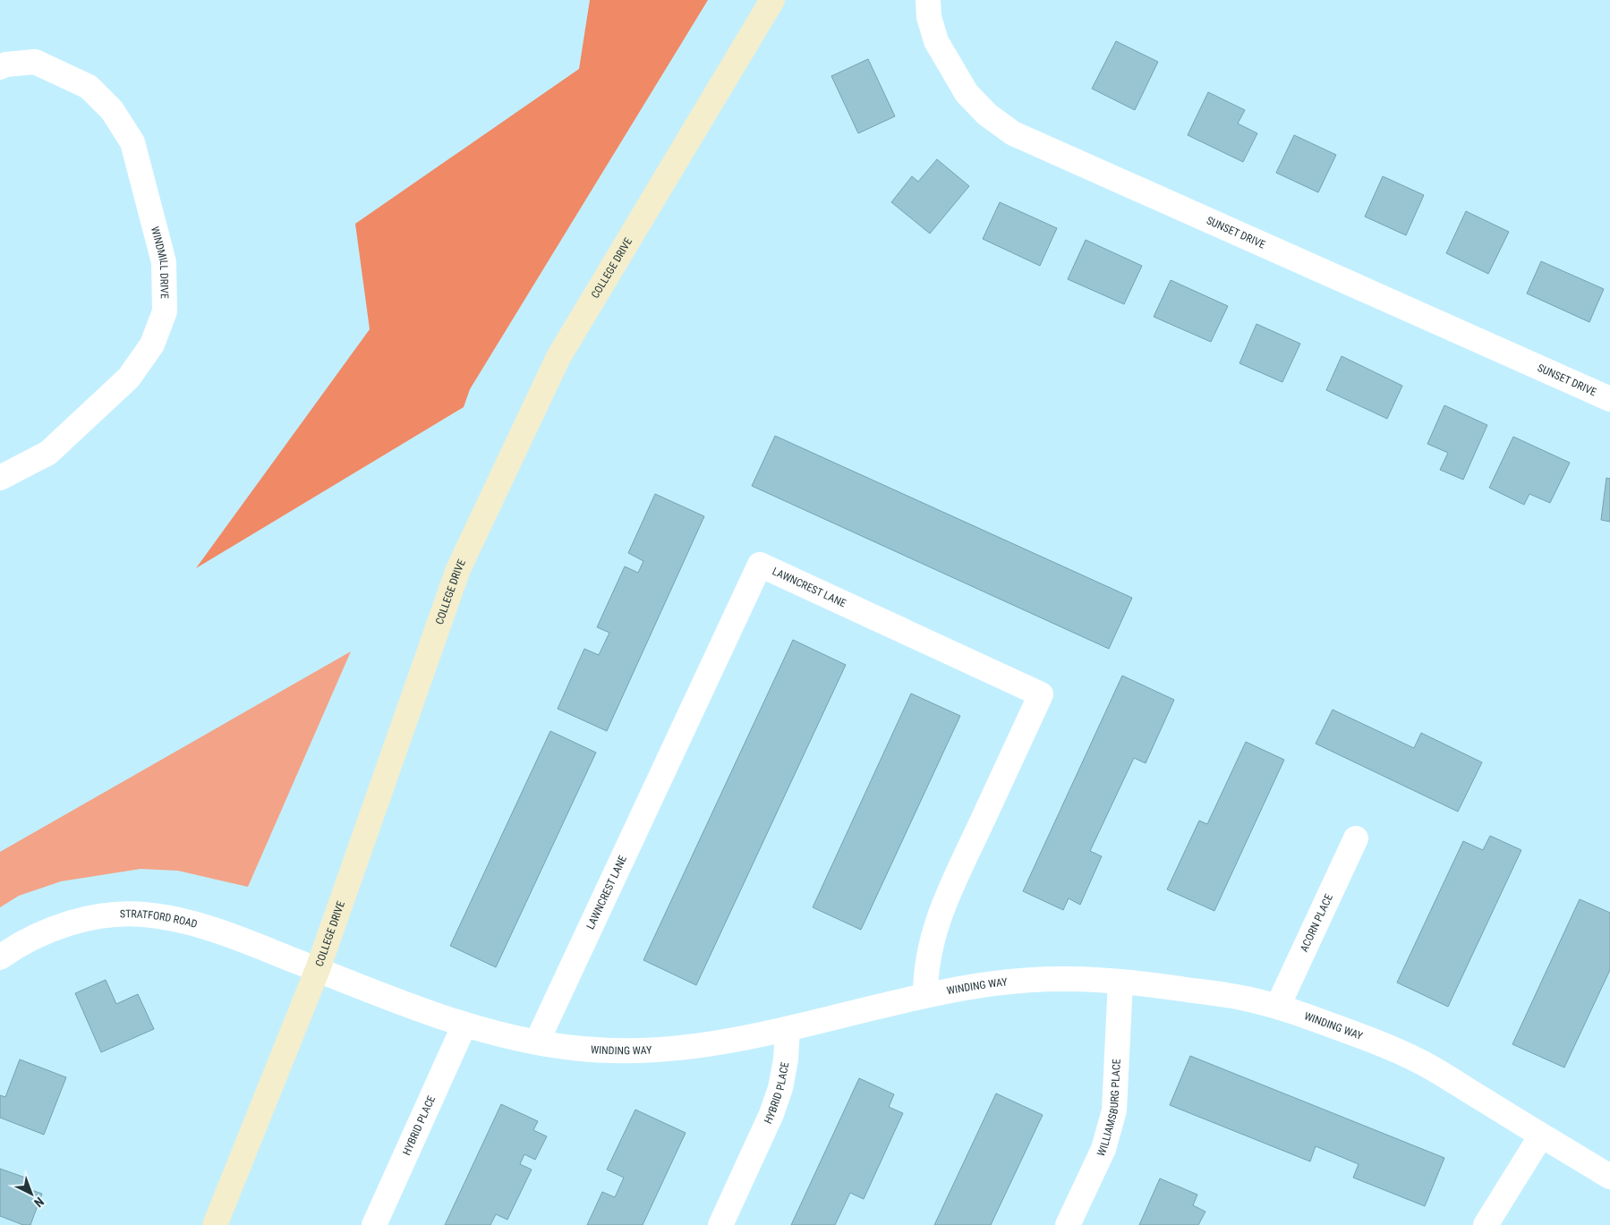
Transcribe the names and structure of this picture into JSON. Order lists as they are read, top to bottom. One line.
{"streets":{"main road":["COLLEGE DRIVE"],"street":["SUNSET DRIVE","WINDMILL DRIVE","LAWNCREST LANE","STRATFORD ROAD","ACORN PLACE","WINDING WAY","HYBRID PLACE","WILLIAMSBURG PLACE"]},"crossings":[["COLLEGE DRIVE","STRATFORD ROAD"],["COLLEGE DRIVE","WINDING WAY"],["LAWNCREST LANE","WINDING WAY"],["STRATFORD ROAD","WINDING WAY"],["ACORN PLACE","WINDING WAY"],["WINDING WAY","HYBRID PLACE"],["WINDING WAY","WILLIAMSBURG PLACE"]],"north":"bottom right"}
